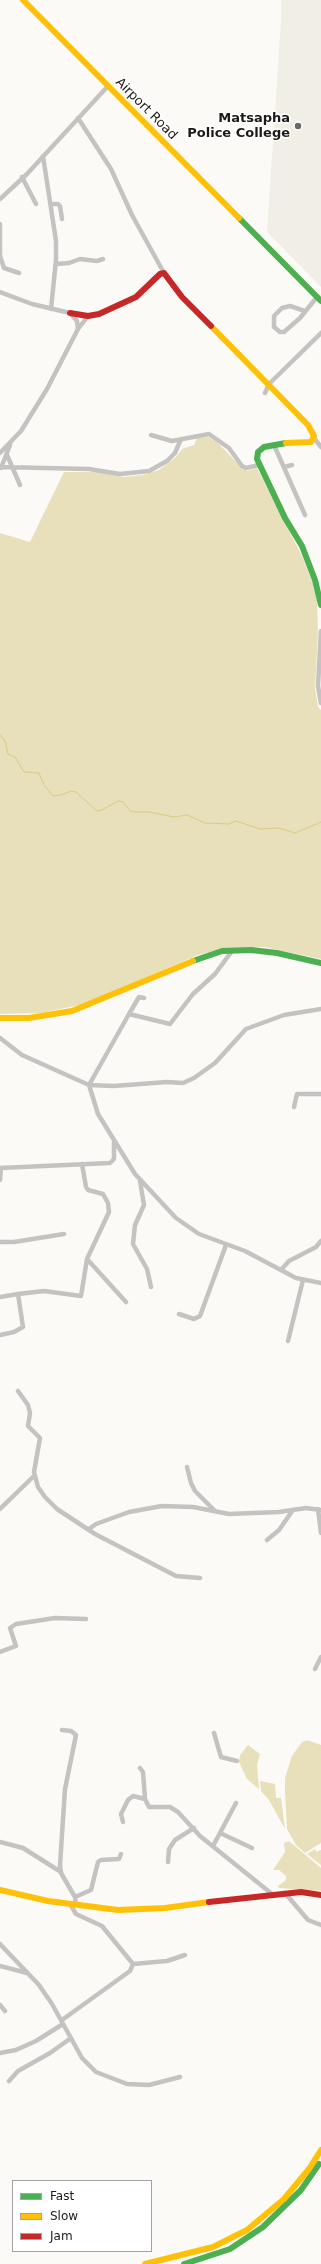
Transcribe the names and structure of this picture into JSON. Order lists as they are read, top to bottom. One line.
{"streets":{"main road":["Airport Road"]},"places":["Matsapha Police College"],"legend":["Fast","Slow","Jam"]}
